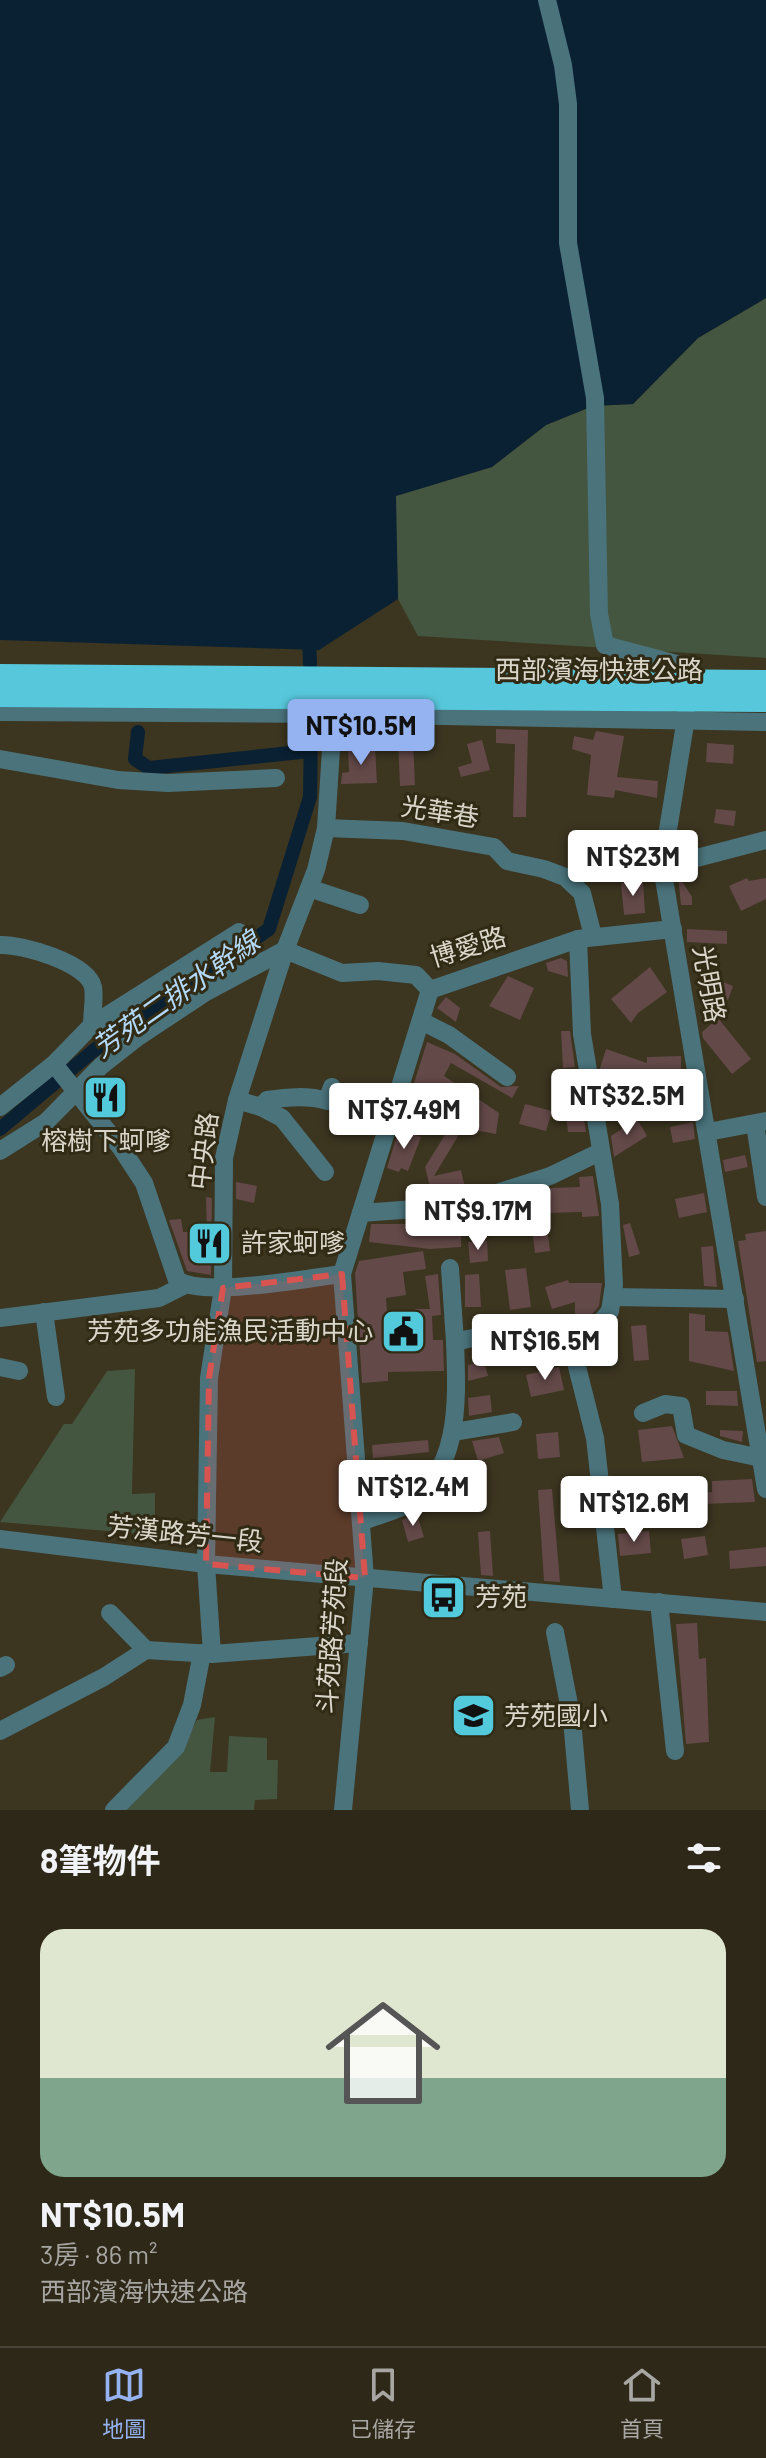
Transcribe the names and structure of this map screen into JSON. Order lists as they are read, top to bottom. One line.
{"streets":{"highway":["西部濱海快速公路"],"street":["光華巷","博愛路","光明路","中央路","芳漢路芳一段","斗苑路芳苑段"]},"crossings":[["光華巷","博愛路"],["光華巷","中央路"],["博愛路","光明路"],["博愛路","中央路"],["中央路","芳漢路芳一段"],["芳漢路芳一段","斗苑路芳苑段"]],"water":["芳苑二排水幹線"],"places":{"restaurant":["榕樹下蚵嗲","許家蚵嗲"],"public building":["芳苑多功能漁民活動中心"],"bus stop":["芳苑"],"school or university":["芳苑國小"]},"page":{"price":["NT$10.5M","NT$23M","NT$32.5M","NT$7.49M","NT$9.17M","NT$16.5M","NT$12.4M","NT$12.6M"],"heading":"8筆物件","list":[{"name":"NT$10.5M","note":"3房 · 86 m² · 西部濱海快速公路"}],"tabs":["地圖","已儲存","首頁"]}}
